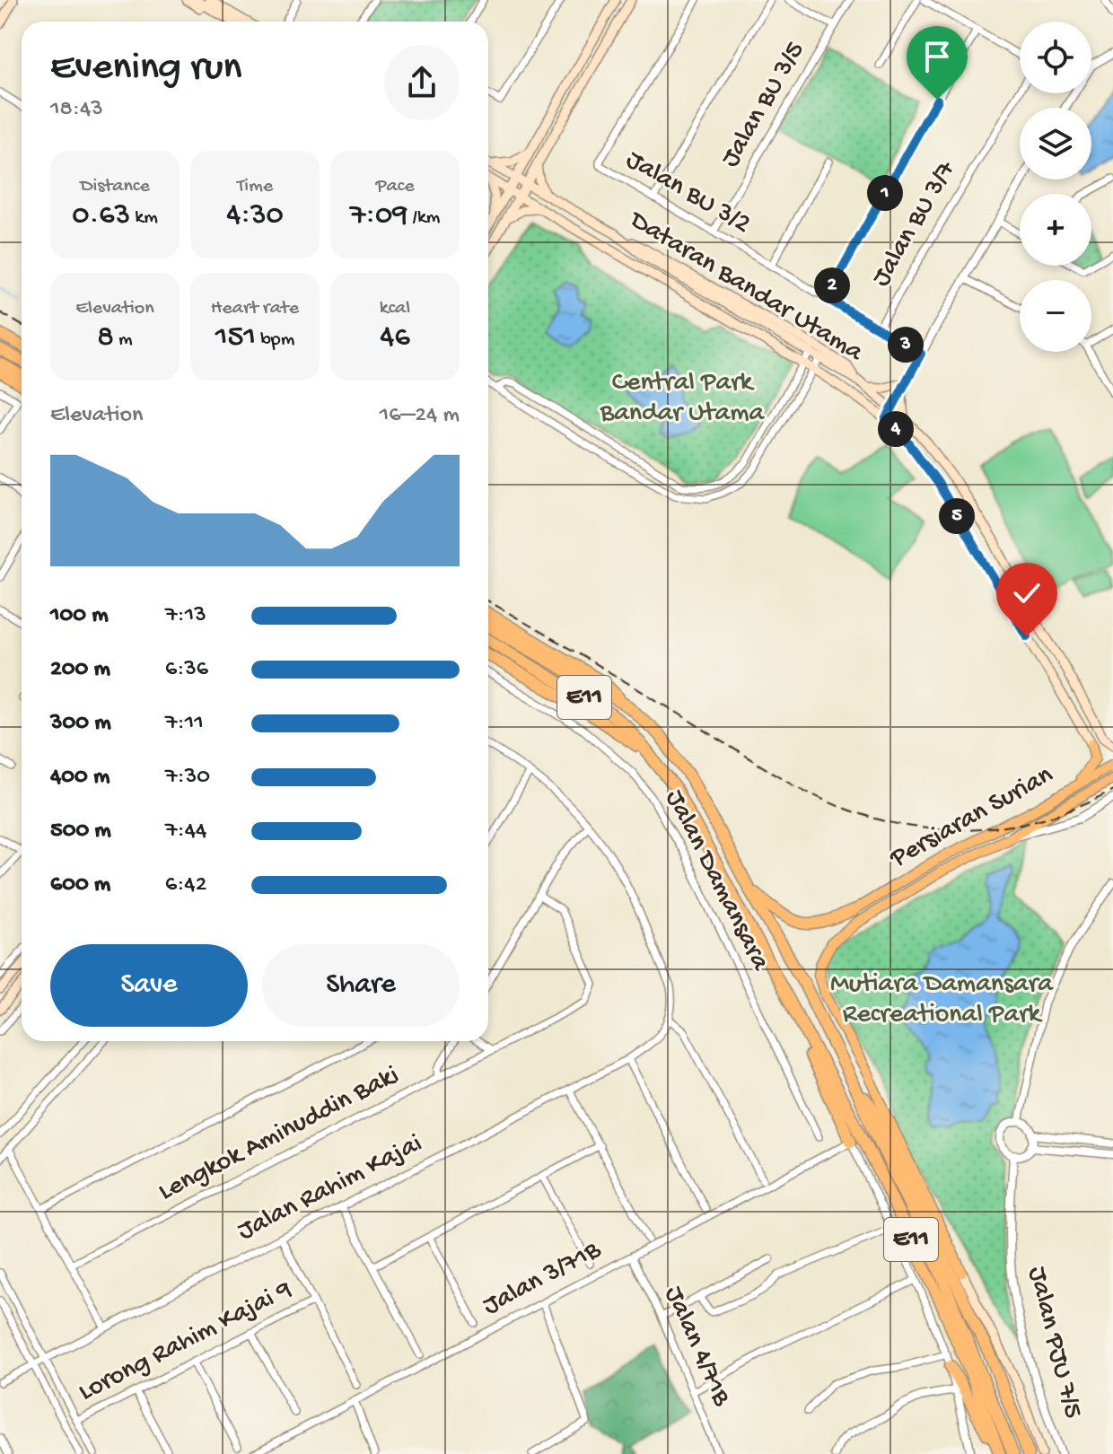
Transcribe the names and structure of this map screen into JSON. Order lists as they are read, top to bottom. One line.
{"streets":{"highway":["E11"],"main road":["Dataran Bandar Utama","Persiaran Surian"],"street":["Jalan BU 3/5","Jalan BU 3/2","Jalan BU 3/7","Jalan Damansara","Lengkok Aminuddin Baki","Jalan Rahim Kajai","Jalan 3/71B","Lorong Rahim Kajai 9","Jalan PJU 7/5","Jalan 4/71B"]},"crossings":[["Jalan BU 3/5","Jalan BU 3/2"],["Jalan BU 3/2","Jalan BU 3/7"],["Jalan 3/71B","Jalan 4/71B"]],"parks":["Central Park Bandar Utama","Mutiara Damansara Recreational Park"],"page":{"map_buttons":["+","−"],"heading":["Evening run","18:43"],"stats":[["Distance","0.63 km"],["Time","4:30"],["Pace","7:09 /km"],["Elevation","8 m"],["Heart rate","151 bpm"],["kcal","46"]],"pins":["1","2","3","4","5"],"chart":["Elevation","16–24 m"],"list":[{"name":"100 m","note":"7:13"},{"name":"200 m","note":"6:36"},{"name":"300 m","note":"7:11"},{"name":"400 m","note":"7:30"},{"name":"500 m","note":"7:44"},{"name":"600 m","note":"6:42"}],"buttons":["Save","Share"]}}
